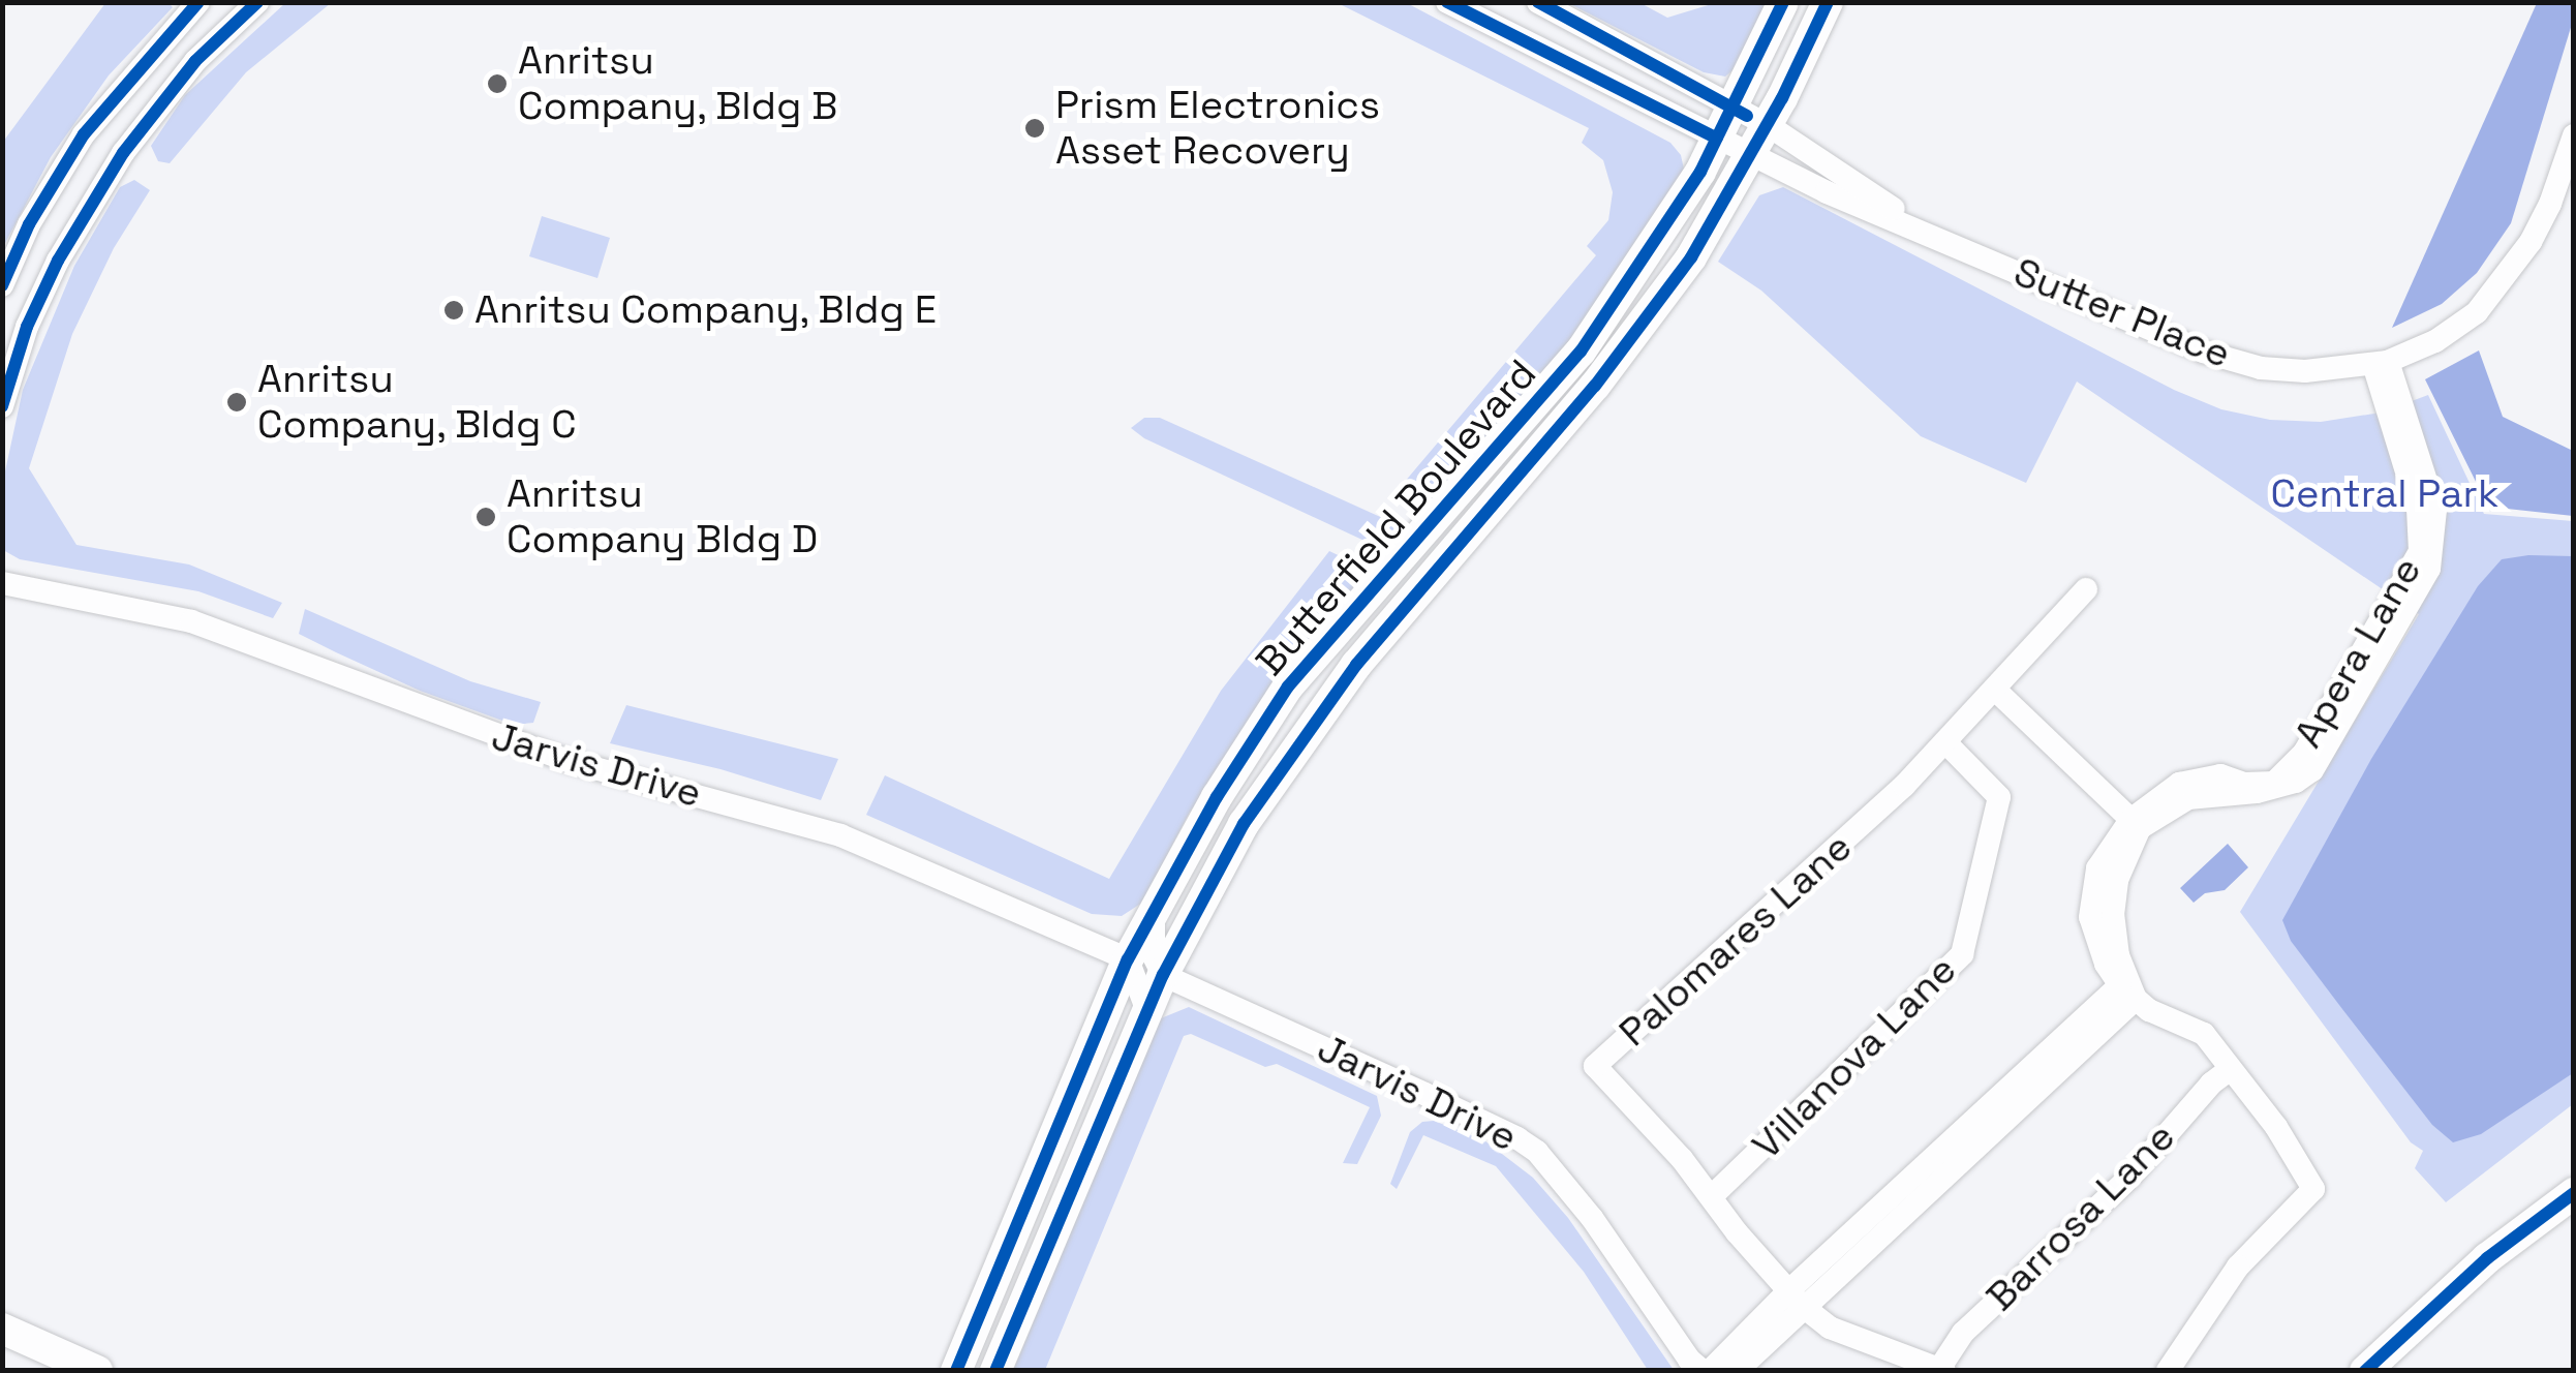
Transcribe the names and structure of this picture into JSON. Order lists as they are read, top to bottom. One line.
{"streets":{"main road":["Butterfield Boulevard"],"street":["Sutter Place","Apera Lane","Jarvis Drive","Palomares Lane","Villanova Lane","Barrosa Lane"]},"crossings":[["Sutter Place","Butterfield Boulevard"],["Sutter Place","Apera Lane"],["Butterfield Boulevard","Jarvis Drive"],["Palomares Lane","Villanova Lane"],["Palomares Lane","Barrosa Lane"]],"parks":["Central Park"],"places":["Anritsu Company, Bldg B","Prism Electronics Asset Recovery","Anritsu Company, Bldg E","Anritsu Company, Bldg C","Anritsu Company Bldg D"]}
